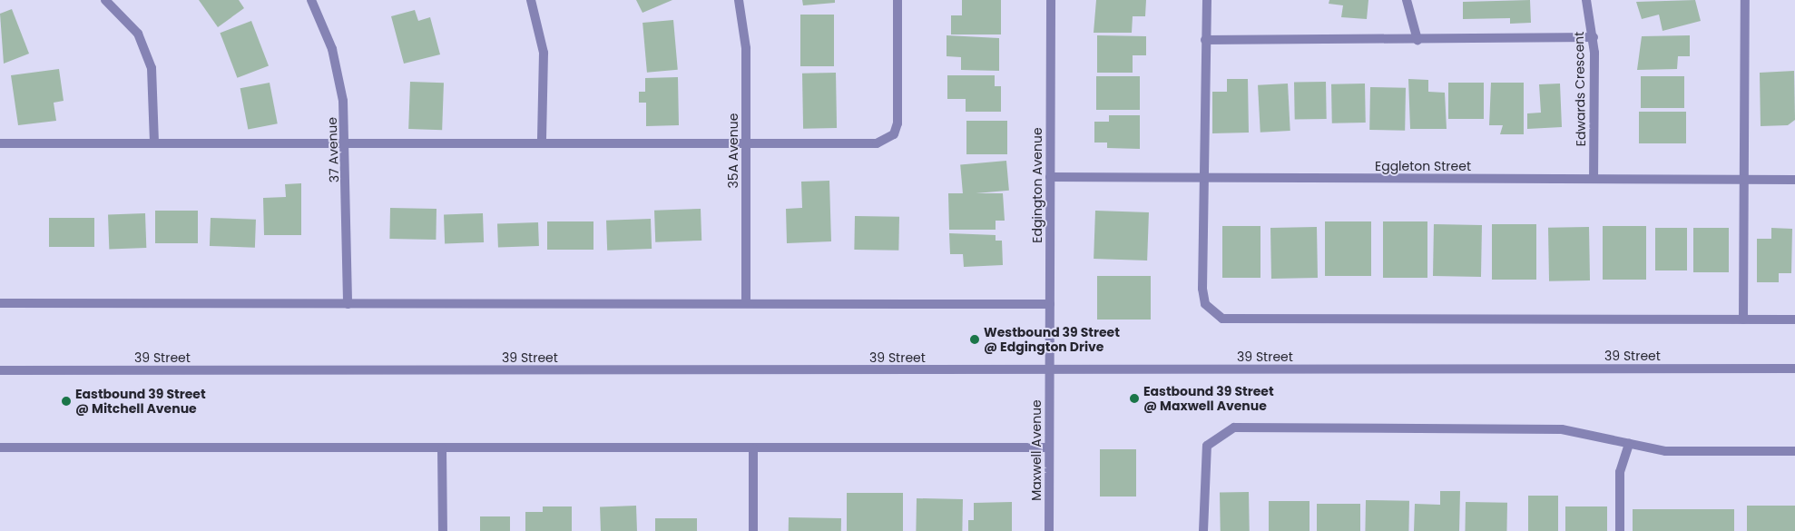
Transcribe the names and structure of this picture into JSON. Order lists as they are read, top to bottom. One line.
{"streets":{"street":["Edwards Crescent","37 Avenue","35A Avenue","Eggleton Street","Edgington Avenue","39 Street","Maxwell Avenue"]},"crossings":[["Edwards Crescent","Eggleton Street"],["Eggleton Street","Edgington Avenue"],["Edgington Avenue","39 Street"],["Edgington Avenue","Maxwell Avenue"],["39 Street","Maxwell Avenue"]],"places":["Westbound 39 Street @ Edgington Drive","Eastbound 39 Street @ Maxwell Avenue","Eastbound 39 Street @ Mitchell Avenue"]}
